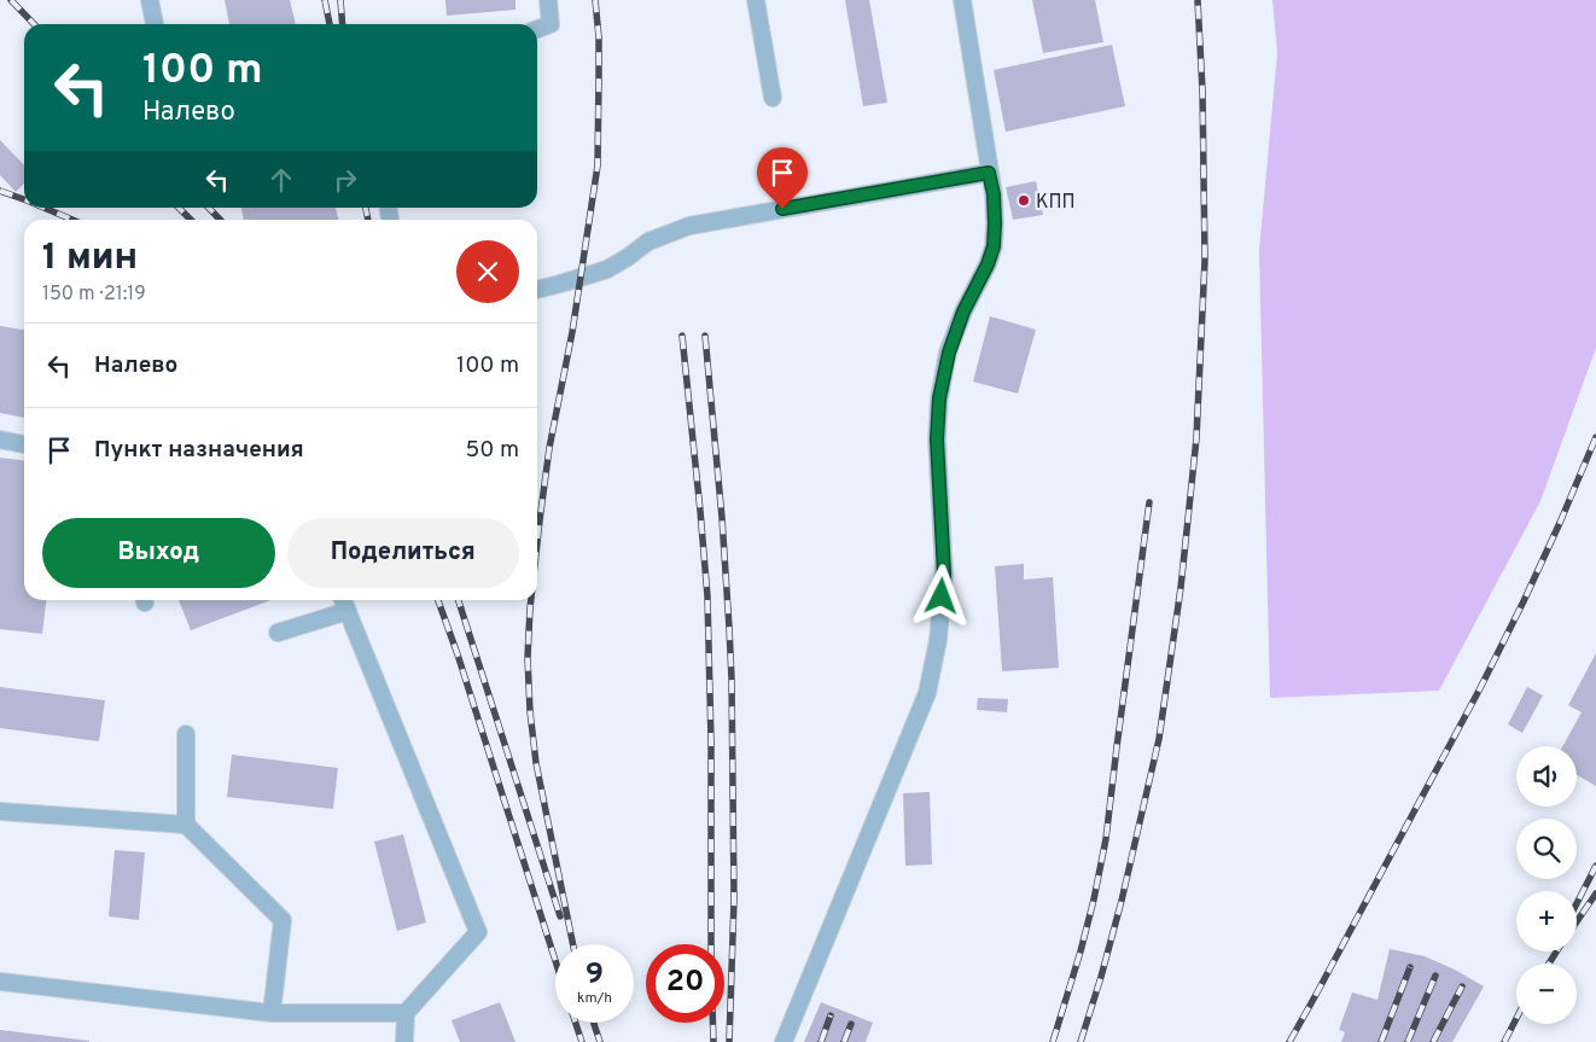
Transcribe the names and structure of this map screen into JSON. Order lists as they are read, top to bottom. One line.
{"places":["КПП"],"page":{"turn":["100 m","Налево"],"heading":["1 мин","150 m · 21:19"],"list":[{"name":"Налево","value":"100 m"},{"name":"Пункт назначения","value":"50 m"}],"buttons":["Выход","Поделиться"],"map_buttons":["+","−"],"speed":"9 km/h","limit":"20"}}
